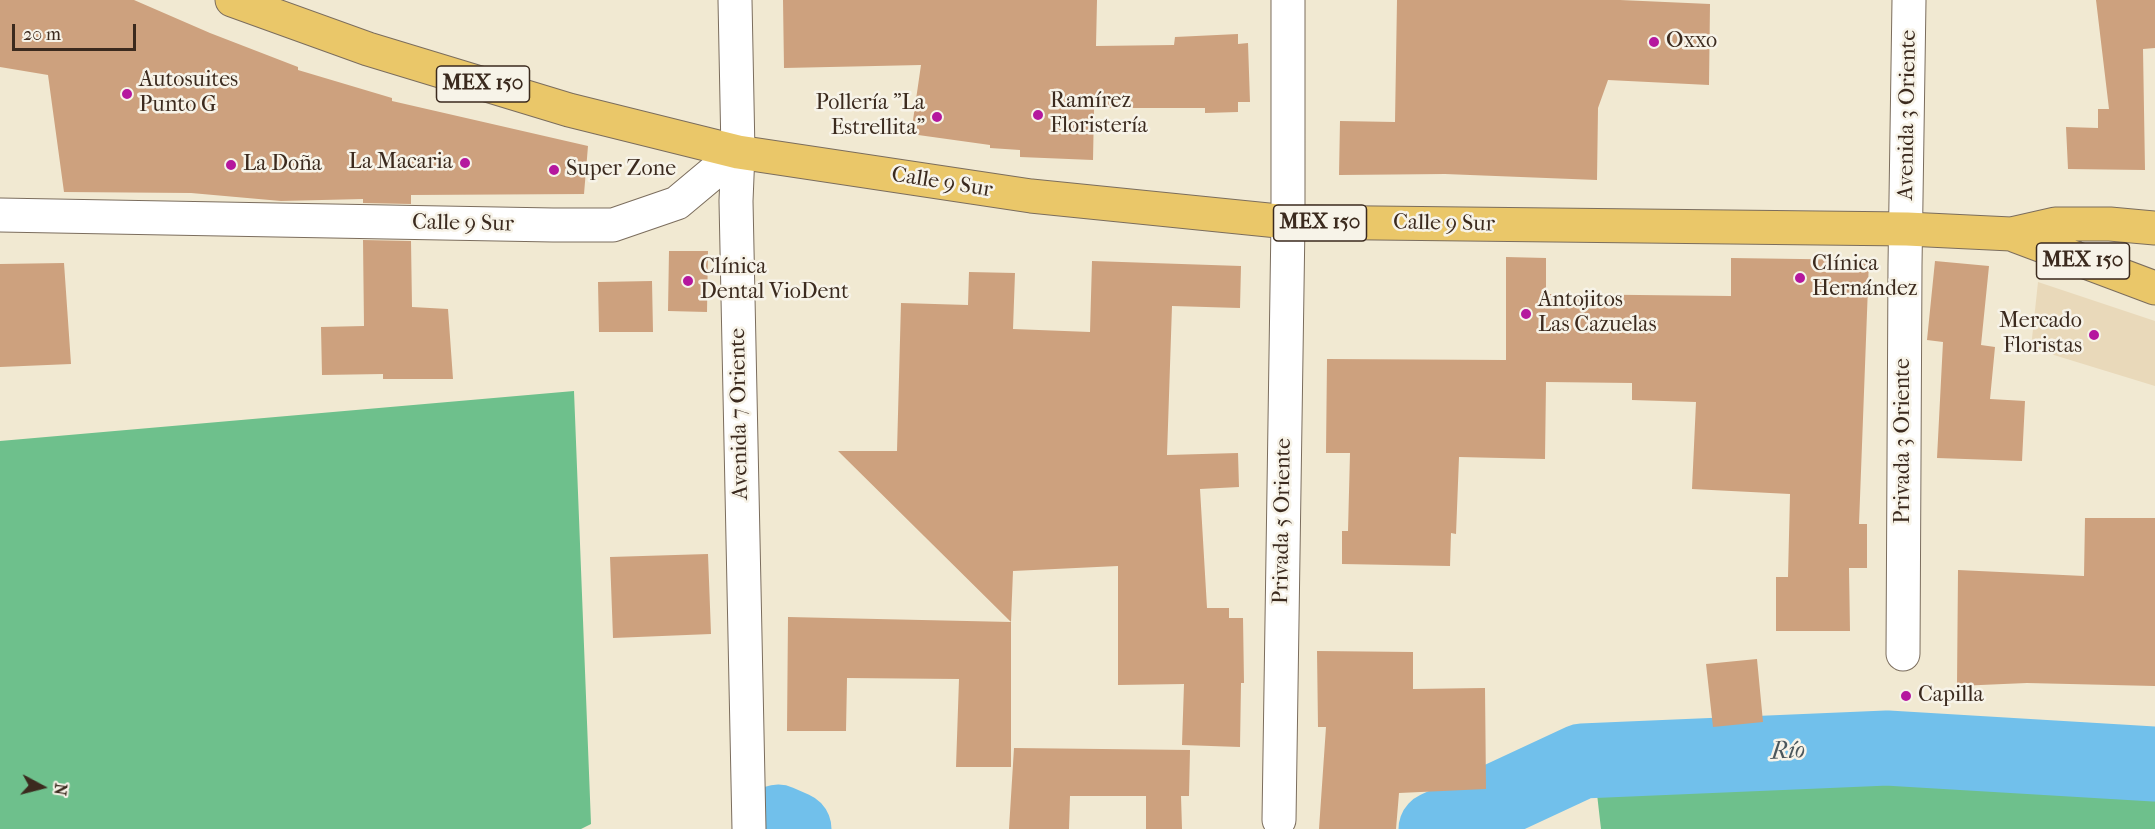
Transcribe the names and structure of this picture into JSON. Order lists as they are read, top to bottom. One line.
{"streets":{"main road":["MEX 150","Calle 9 Sur"],"street":["Avenida 3 Oriente","Avenida 7 Oriente","Privada 3 Oriente","Privada 5 Oriente"]},"crossings":[["MEX 150","Avenida 3 Oriente"],["MEX 150","Calle 9 Sur"],["MEX 150","Avenida 7 Oriente"],["MEX 150","Privada 3 Oriente"],["Avenida 3 Oriente","Calle 9 Sur"],["Avenida 3 Oriente","Privada 3 Oriente"],["Calle 9 Sur","Avenida 7 Oriente"],["Calle 9 Sur","Privada 3 Oriente"],["Calle 9 Sur","Privada 5 Oriente"]],"water":["Río"],"places":["Oxxo","Autosuites Punto G","Ramírez Floristería","Pollería \"La Estrellita\"","La Macaria","La Doña","Super Zone","Clínica Hernández","Clínica Dental VioDent","Antojitos Las Cazuelas","Mercado Floristas","Capilla"],"scale_bar":"20 m","north":"right"}
